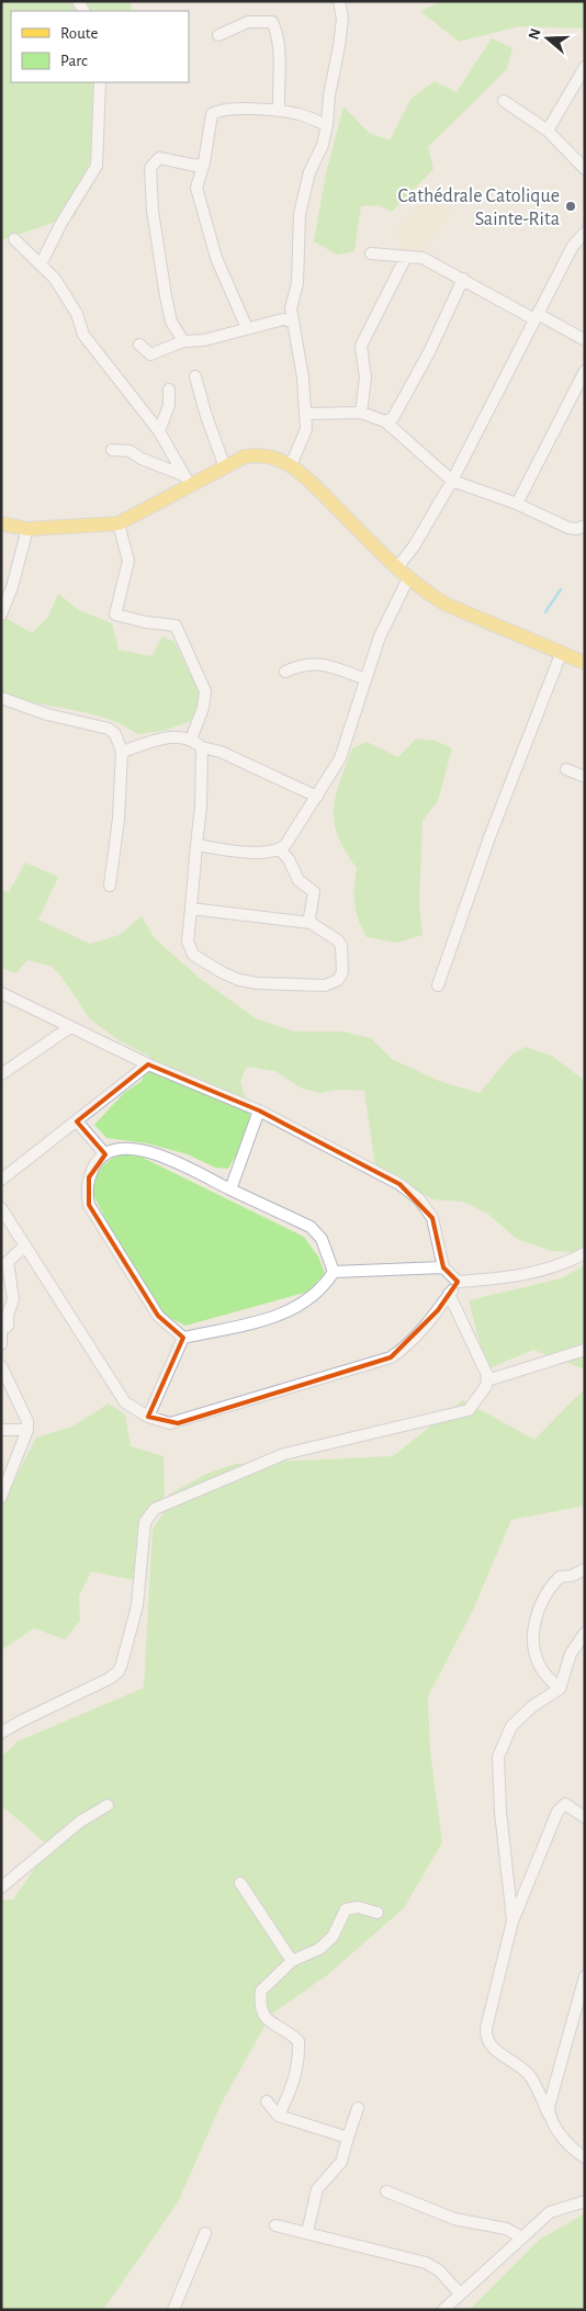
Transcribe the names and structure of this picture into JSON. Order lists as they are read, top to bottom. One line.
{"places":["Cathédrale Catolique Sainte-Rita"],"legend":["Route","Parc"],"north":"left"}
